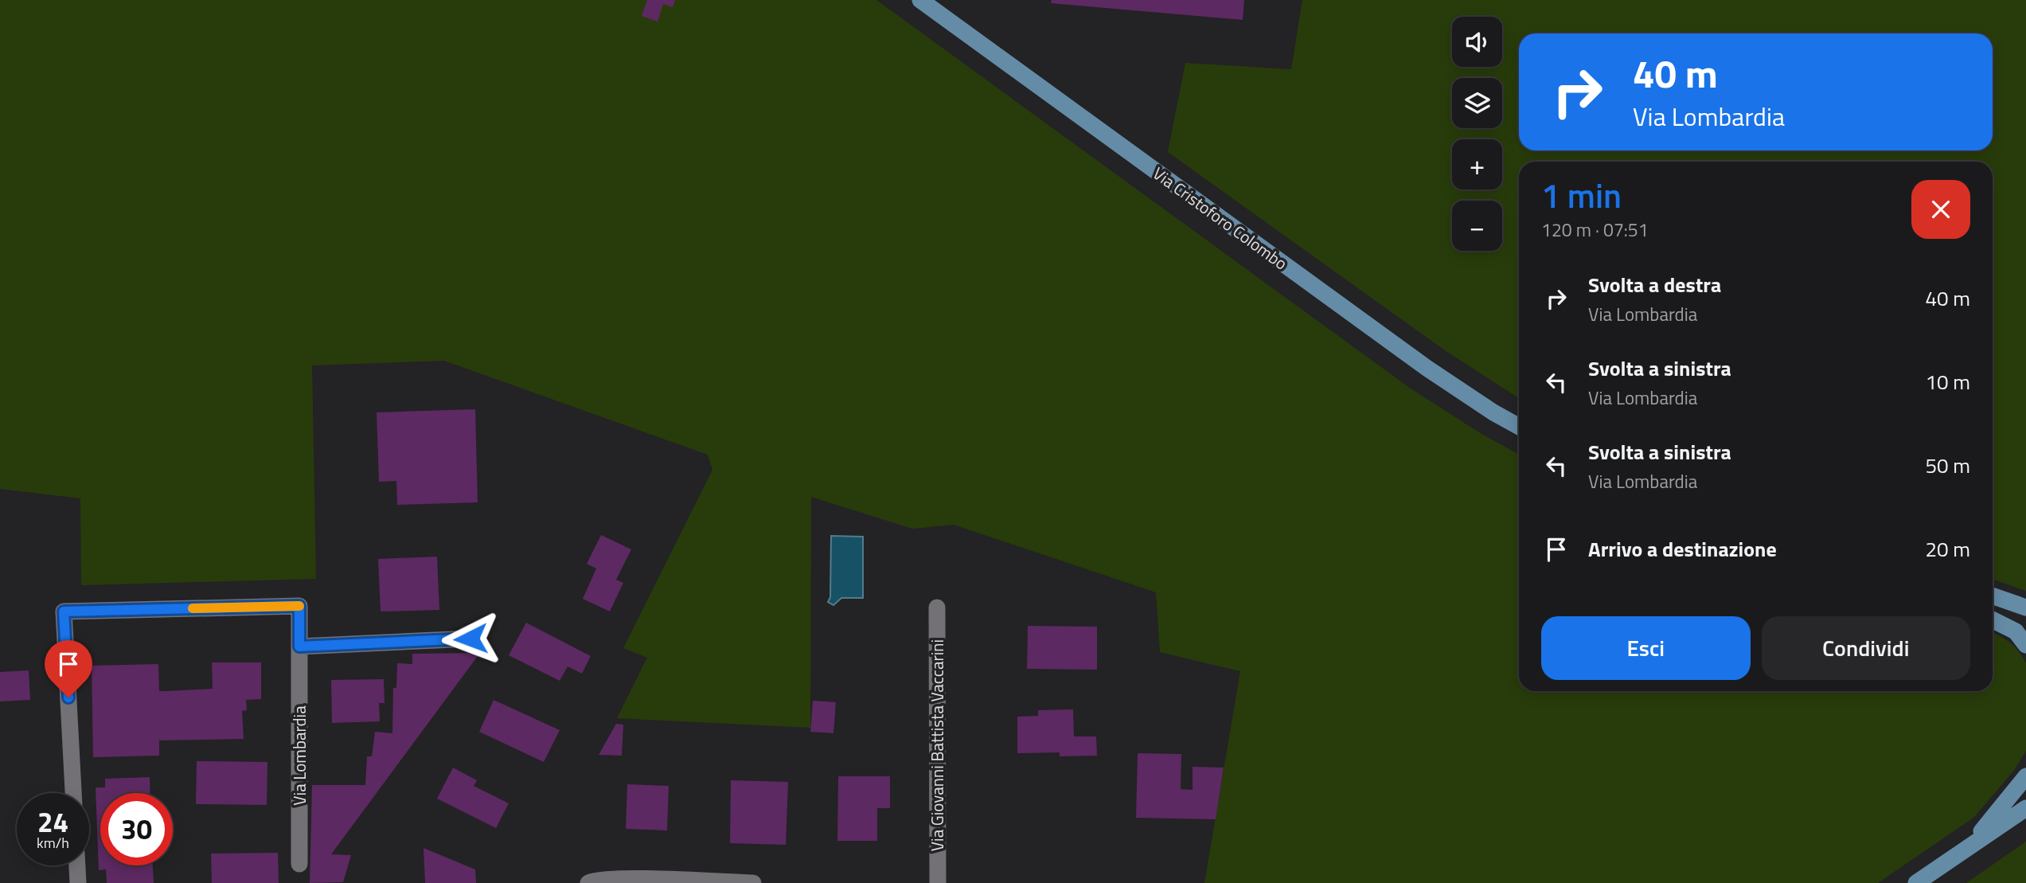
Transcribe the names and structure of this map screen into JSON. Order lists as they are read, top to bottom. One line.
{"streets":{"main road":["Via Cristoforo Colombo"],"street":["Via Giovanni Battista Vaccarini","Via Lombardia"]},"page":{"map_buttons":["+","−"],"turn":["40 m","Via Lombardia"],"heading":["1 min","120 m · 07:51"],"list":[{"name":"Svolta a destra","note":"Via Lombardia","value":"40 m"},{"name":"Svolta a sinistra","note":"Via Lombardia","value":"10 m"},{"name":"Svolta a sinistra","note":"Via Lombardia","value":"50 m"},{"name":"Arrivo a destinazione","value":"20 m"}],"buttons":["Esci","Condividi"],"speed":"24 km/h","limit":"30"}}
